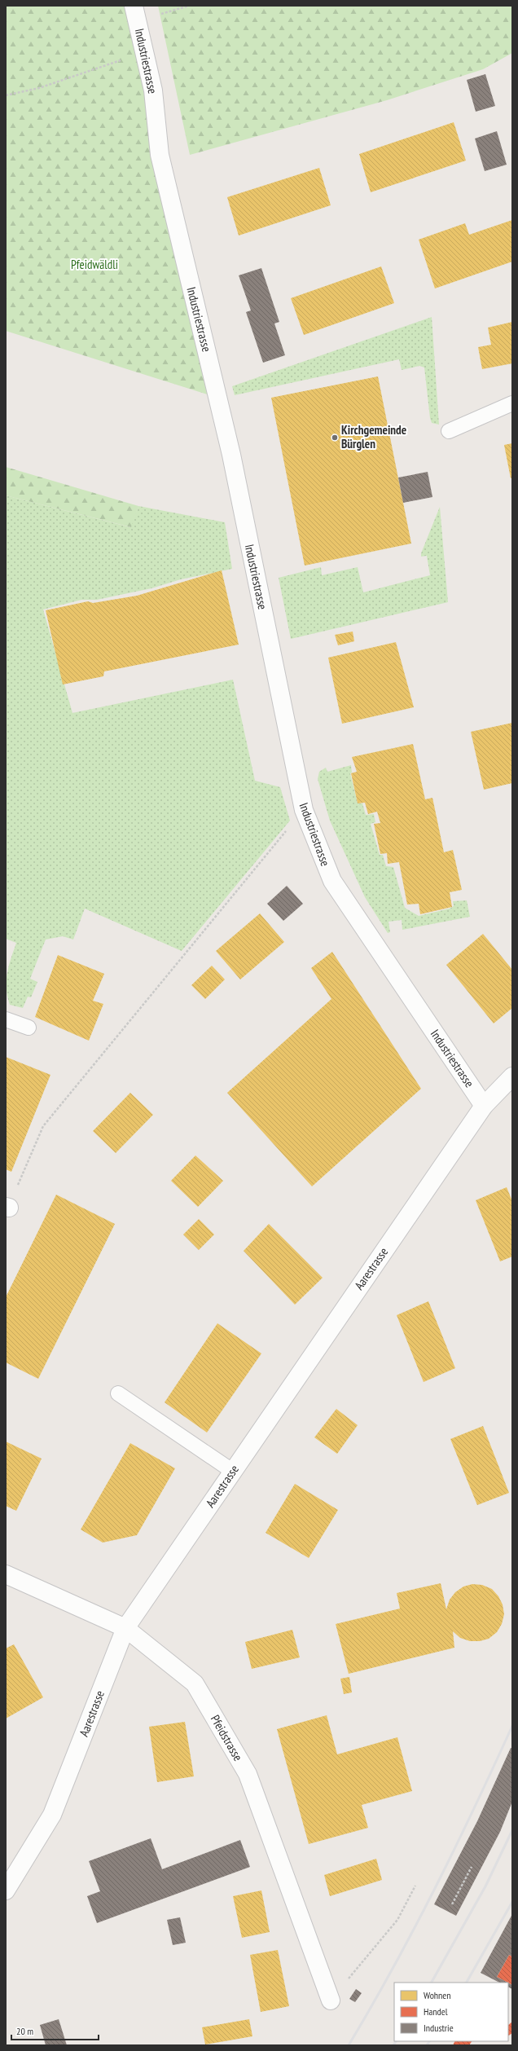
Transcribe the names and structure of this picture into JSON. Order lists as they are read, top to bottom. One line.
{"streets":{"street":["Industriestrasse","Aarestrasse","Pfeidstrasse"]},"crossings":[["Industriestrasse","Aarestrasse"],["Aarestrasse","Pfeidstrasse"]],"parks":["Pfeidwäldli"],"places":["Kirchgemeinde Bürglen"],"legend":["Wohnen","Handel","Industrie"],"scale_bar":"20 m"}
